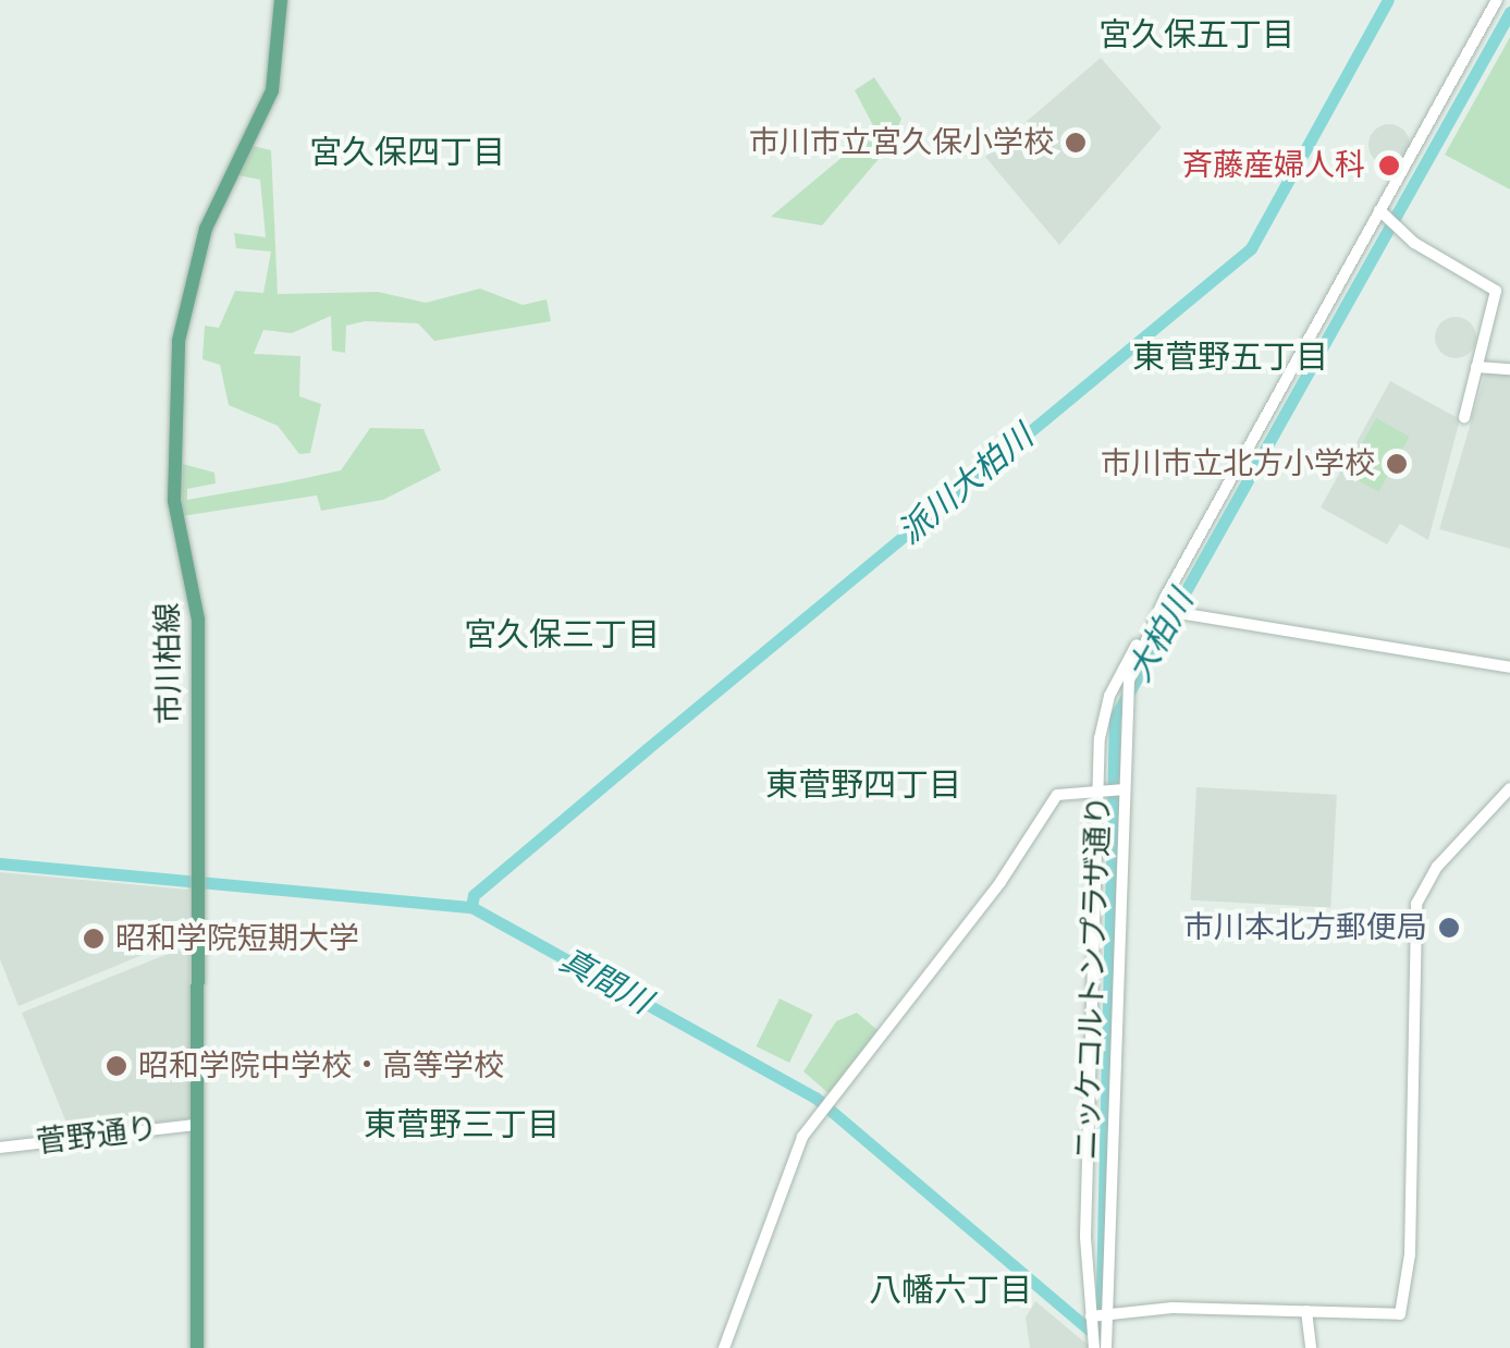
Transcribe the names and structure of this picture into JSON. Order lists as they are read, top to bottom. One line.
{"streets":{"main road":["市川柏線"],"street":["ニッケコルトンプラザ通り","菅野通り"]},"crossings":[["市川柏線","菅野通り"]],"districts":["宮久保五丁目","宮久保四丁目","東菅野五丁目","宮久保三丁目","東菅野四丁目","東菅野三丁目","八幡六丁目"],"water":["派川大柏川","大柏川","真間川"],"places":["市川市立宮久保小学校","斉藤産婦人科","市川市立北方小学校","市川本北方郵便局","昭和学院短期大学","昭和学院中学校・高等学校"]}
